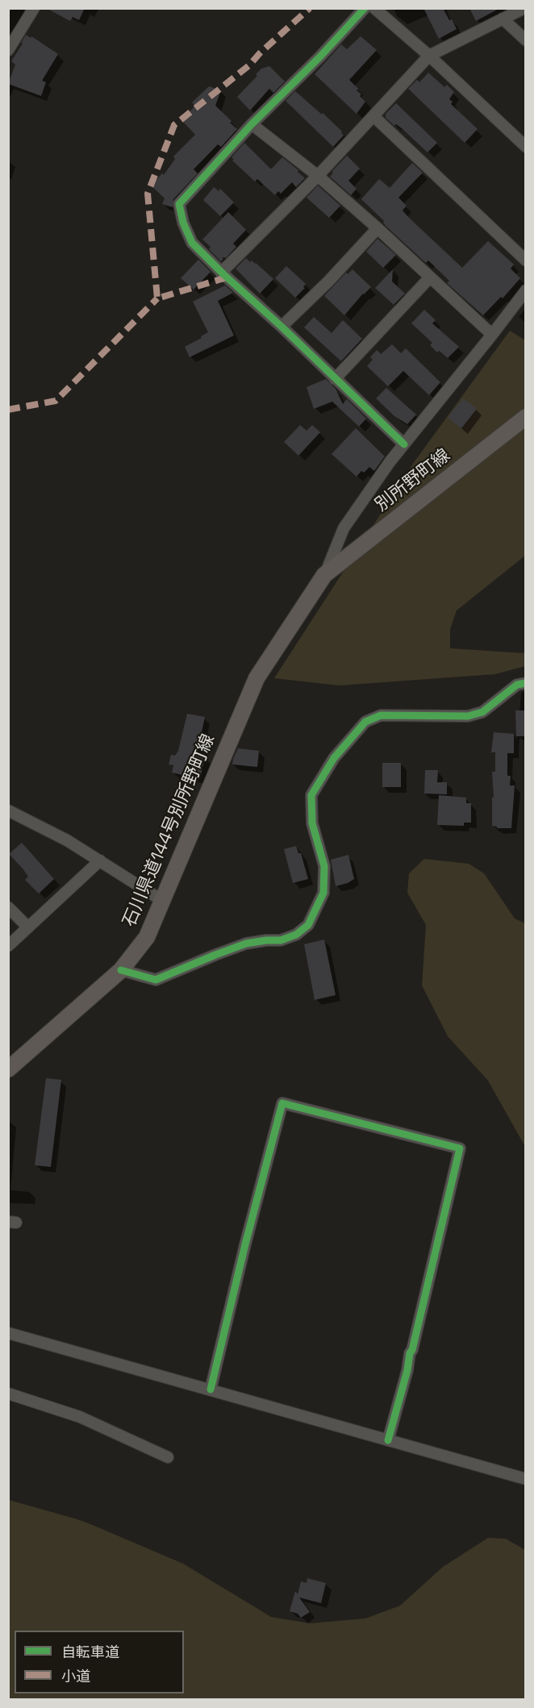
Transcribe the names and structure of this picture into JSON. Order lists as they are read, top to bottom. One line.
{"streets":{"main road":["別所野町線","石川県道144号別所野町線"]},"crossings":[["別所野町線","石川県道144号別所野町線"]],"legend":["自転車道","小道"]}
